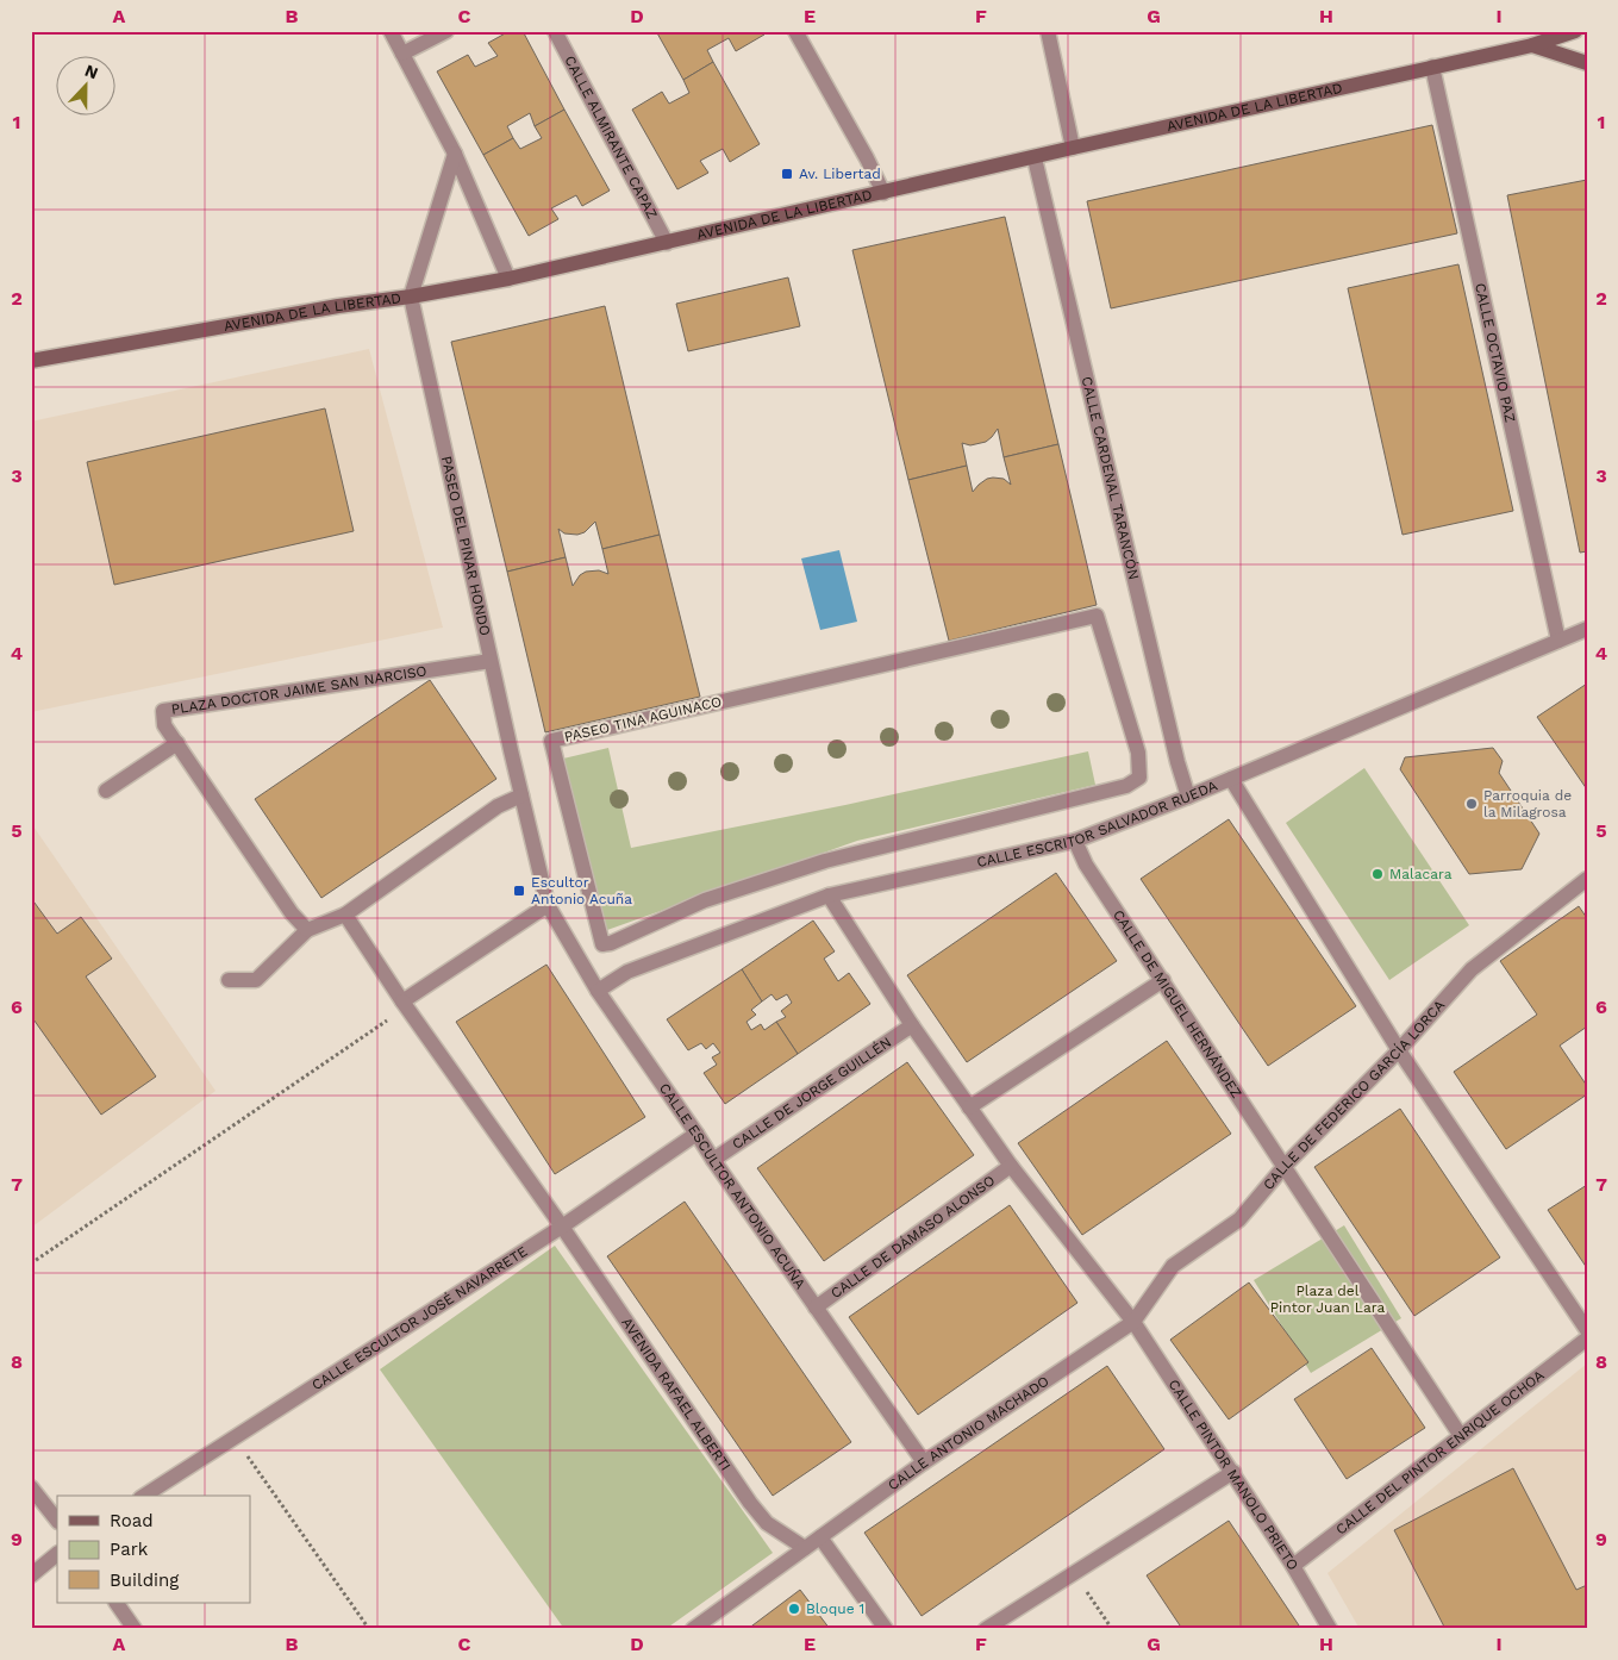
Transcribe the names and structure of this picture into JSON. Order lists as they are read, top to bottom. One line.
{"streets":{"street":["AVENIDA DE LA LIBERTAD","CALLE ALMIRANTE CAPAZ","CALLE OCTAVIO PAZ","CALLE CARDENAL TARANCÓN","PASEO DEL PINAR HONDO","PLAZA DOCTOR JAIME SAN NARCISO","PASEO TINA AGUINACO","CALLE ESCRITOR SALVADOR RUEDA","CALLE DE MIGUEL HERNÁNDEZ","CALLE DE JORGE GUILLÉN","CALLE DE FEDERICO GARCÍA LORCA","CALLE ESCULTOR ANTONIO ACUÑA","CALLE DE DÁMASO ALONSO","CALLE ESCULTOR JOSÉ NAVARRETE","AVENIDA RAFAEL ALBERTI","CALLE ANTONIO MACHADO","CALLE DEL PINTOR ENRIQUE OCHOA","CALLE PINTOR MANOLO PRIETO"]},"crossings":[["AVENIDA DE LA LIBERTAD","CALLE ALMIRANTE CAPAZ"],["AVENIDA DE LA LIBERTAD","CALLE OCTAVIO PAZ"],["AVENIDA DE LA LIBERTAD","CALLE CARDENAL TARANCÓN"],["AVENIDA DE LA LIBERTAD","PASEO DEL PINAR HONDO"],["CALLE OCTAVIO PAZ","CALLE ESCRITOR SALVADOR RUEDA"],["CALLE CARDENAL TARANCÓN","CALLE ESCRITOR SALVADOR RUEDA"],["PASEO DEL PINAR HONDO","PLAZA DOCTOR JAIME SAN NARCISO"],["PASEO DEL PINAR HONDO","CALLE ESCULTOR ANTONIO ACUÑA"],["CALLE ESCRITOR SALVADOR RUEDA","CALLE DE MIGUEL HERNÁNDEZ"],["CALLE ESCRITOR SALVADOR RUEDA","CALLE ESCULTOR ANTONIO ACUÑA"],["CALLE ESCRITOR SALVADOR RUEDA","CALLE PINTOR MANOLO PRIETO"],["CALLE DE MIGUEL HERNÁNDEZ","CALLE DE FEDERICO GARCÍA LORCA"],["CALLE DE MIGUEL HERNÁNDEZ","CALLE DEL PINTOR ENRIQUE OCHOA"],["CALLE DE JORGE GUILLÉN","CALLE ESCULTOR ANTONIO ACUÑA"],["CALLE DE JORGE GUILLÉN","CALLE PINTOR MANOLO PRIETO"],["CALLE DE FEDERICO GARCÍA LORCA","CALLE ANTONIO MACHADO"],["CALLE DE FEDERICO GARCÍA LORCA","CALLE PINTOR MANOLO PRIETO"],["CALLE ESCULTOR ANTONIO ACUÑA","CALLE DE DÁMASO ALONSO"],["CALLE ESCULTOR ANTONIO ACUÑA","CALLE ESCULTOR JOSÉ NAVARRETE"],["CALLE ESCULTOR ANTONIO ACUÑA","CALLE ANTONIO MACHADO"],["CALLE DE DÁMASO ALONSO","CALLE PINTOR MANOLO PRIETO"],["CALLE ESCULTOR JOSÉ NAVARRETE","AVENIDA RAFAEL ALBERTI"],["AVENIDA RAFAEL ALBERTI","CALLE ANTONIO MACHADO"],["CALLE ANTONIO MACHADO","CALLE PINTOR MANOLO PRIETO"],["CALLE DEL PINTOR ENRIQUE OCHOA","CALLE PINTOR MANOLO PRIETO"]],"parks":["Plaza del Pintor Juan Lara"],"places":{"transit":["Av. Libertad","Escultor Antonio Acuña"],"other":["Parroquia de la Milagrosa","Malacara","Bloque 1"]},"legend":["Road","Park","Building"],"north":"top","grid":{"columns":["A","B","C","D","E","F","G","H","I"],"rows":["1","2","3","4","5","6","7","8","9"]}}
